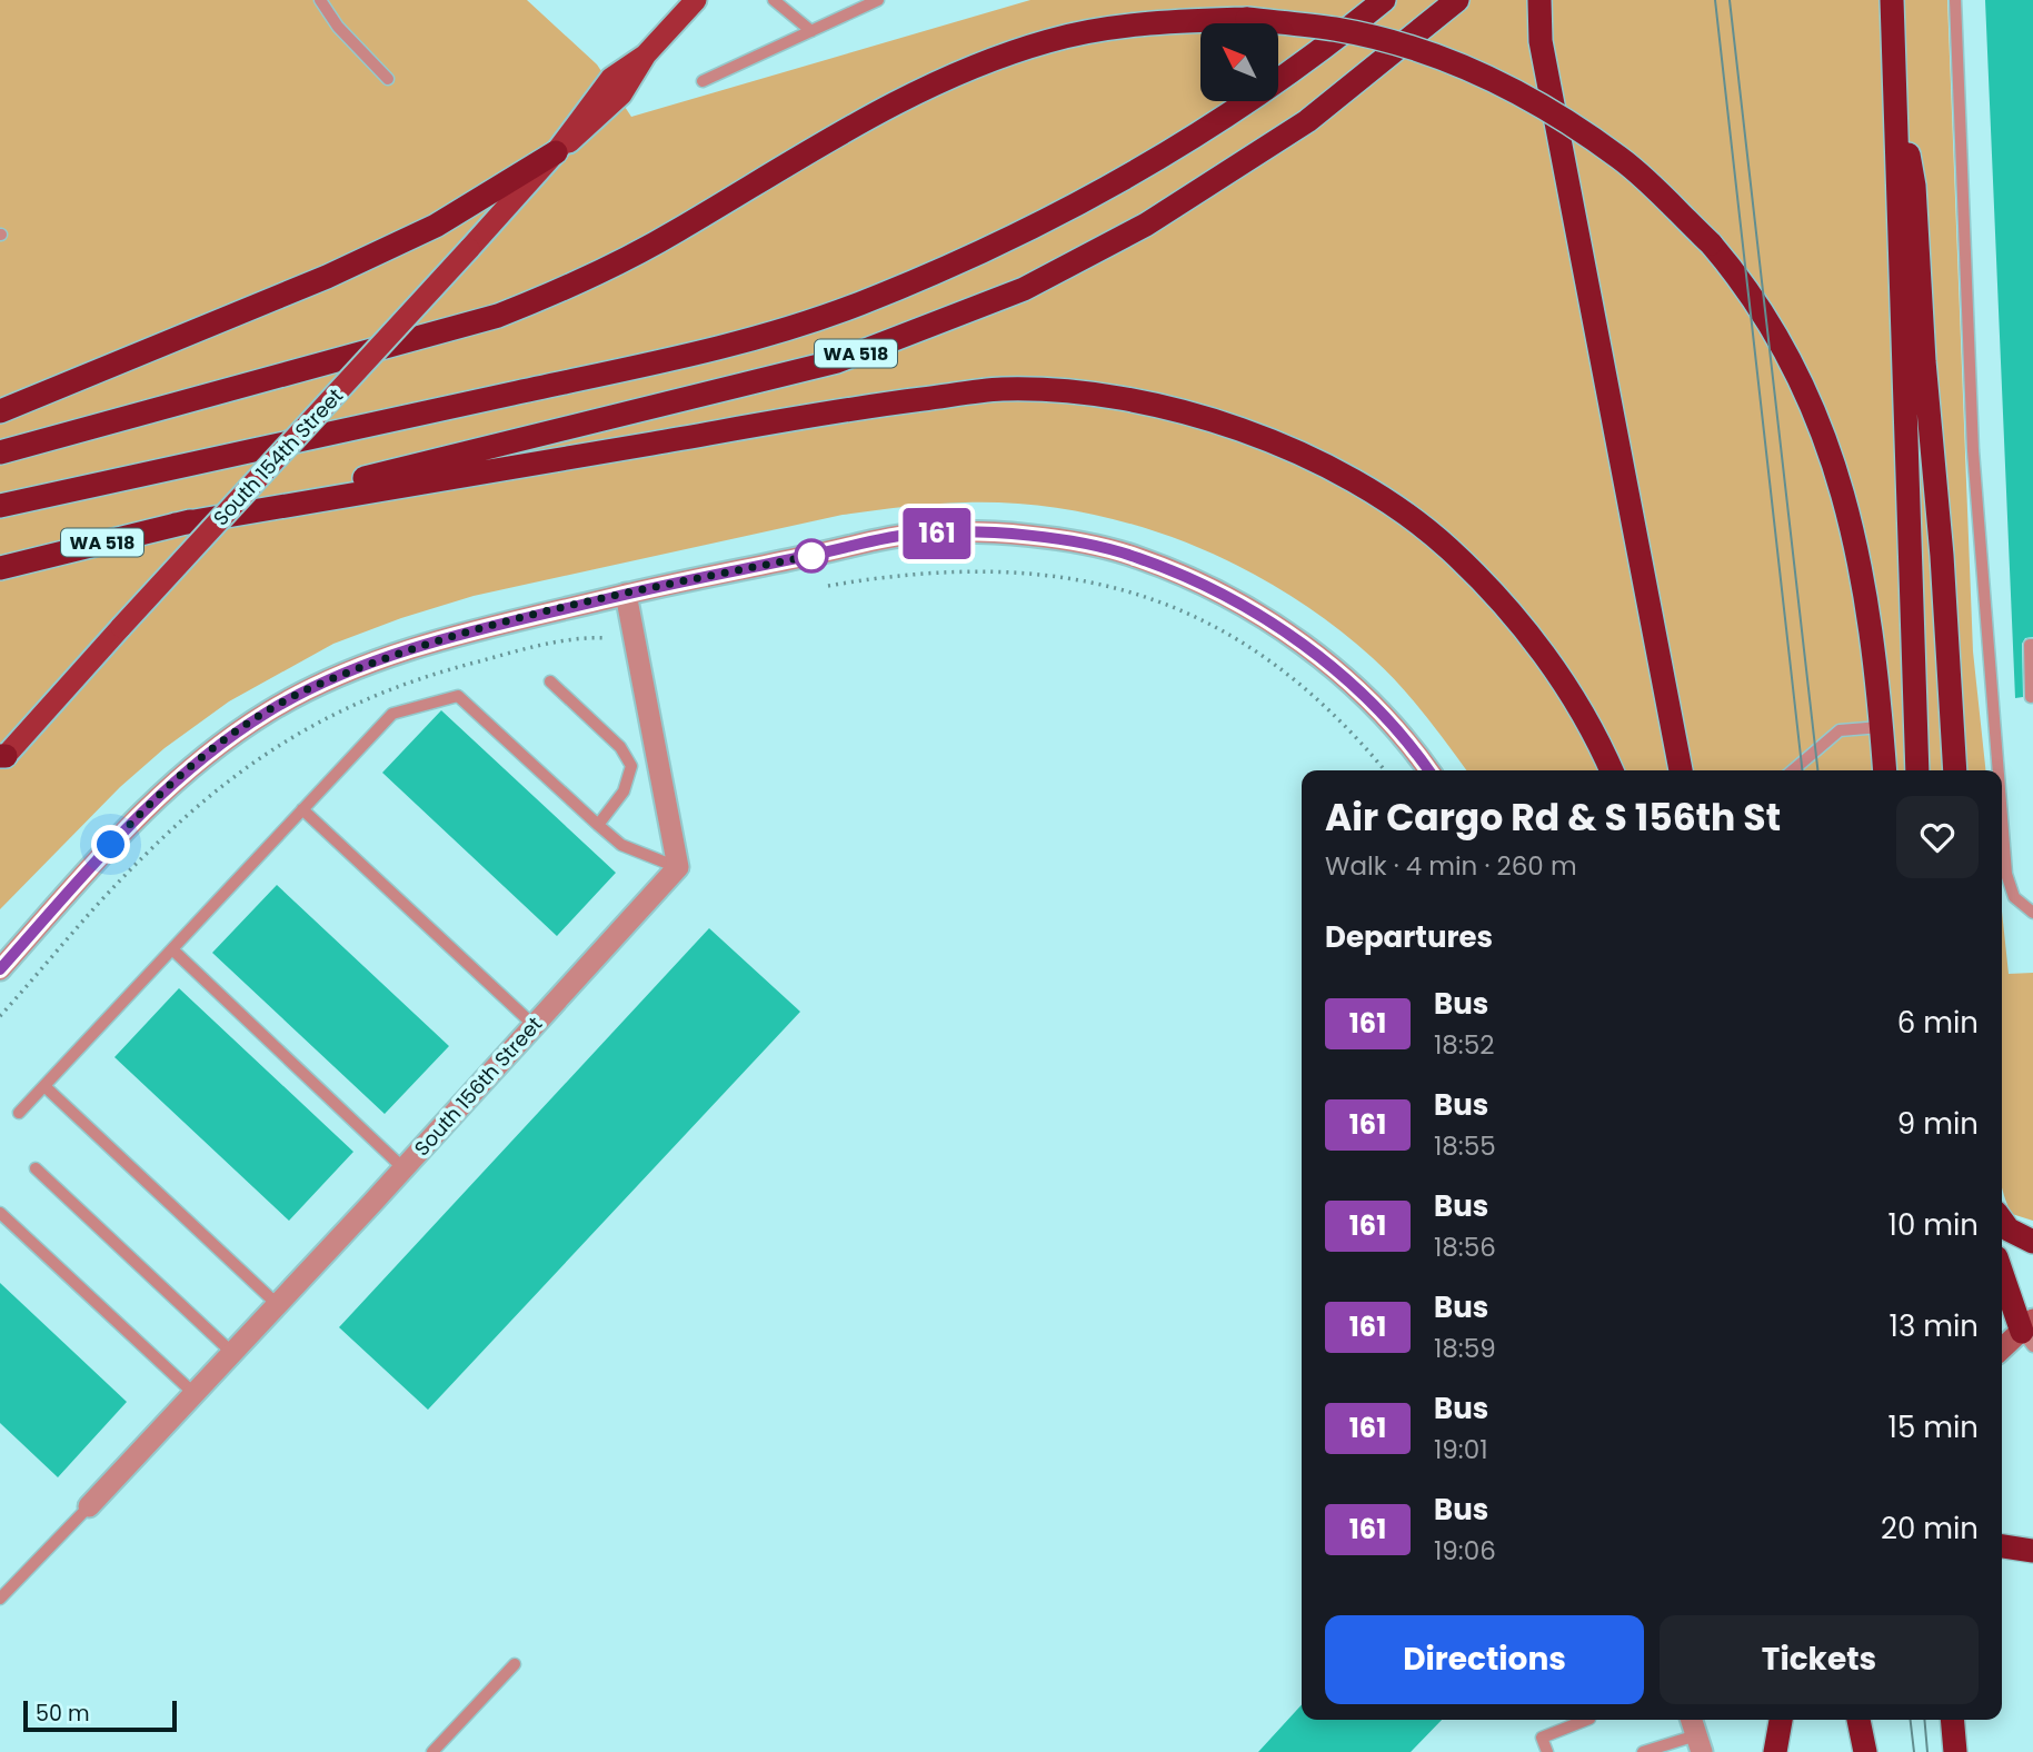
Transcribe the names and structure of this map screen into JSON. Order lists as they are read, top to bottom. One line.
{"streets":{"highway":["WA 518"],"main road":["South 154th Street"],"street":["South 156th Street"]},"lines":["bus line 161"],"scale_bar":"50 m","north":"top left","page":{"on_map":"161","heading":[["Air Cargo Rd & S 156th St","Walk · 4 min · 260 m"],"Departures"],"list":[{"mark":"161","name":"Bus","note":"18:52","value":"6 min"},{"mark":"161","name":"Bus","note":"18:55","value":"9 min"},{"mark":"161","name":"Bus","note":"18:56","value":"10 min"},{"mark":"161","name":"Bus","note":"18:59","value":"13 min"},{"mark":"161","name":"Bus","note":"19:01","value":"15 min"},{"mark":"161","name":"Bus","note":"19:06","value":"20 min"}],"buttons":["Directions","Tickets"],"scale":"50 m"}}
